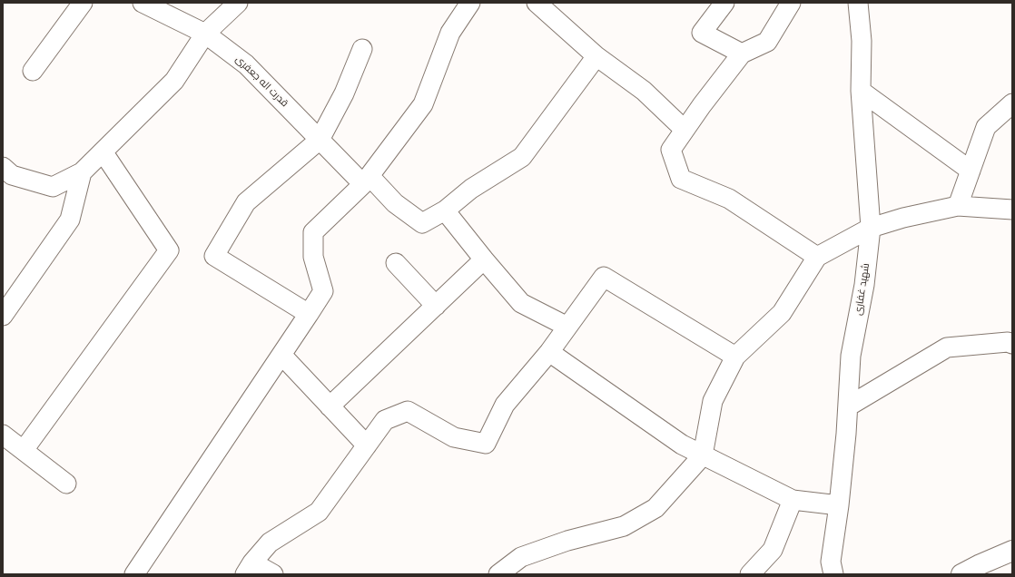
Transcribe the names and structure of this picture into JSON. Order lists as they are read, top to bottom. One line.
{"streets":{"street":["قدرت اله جعفری","شهید غفاری"]}}
